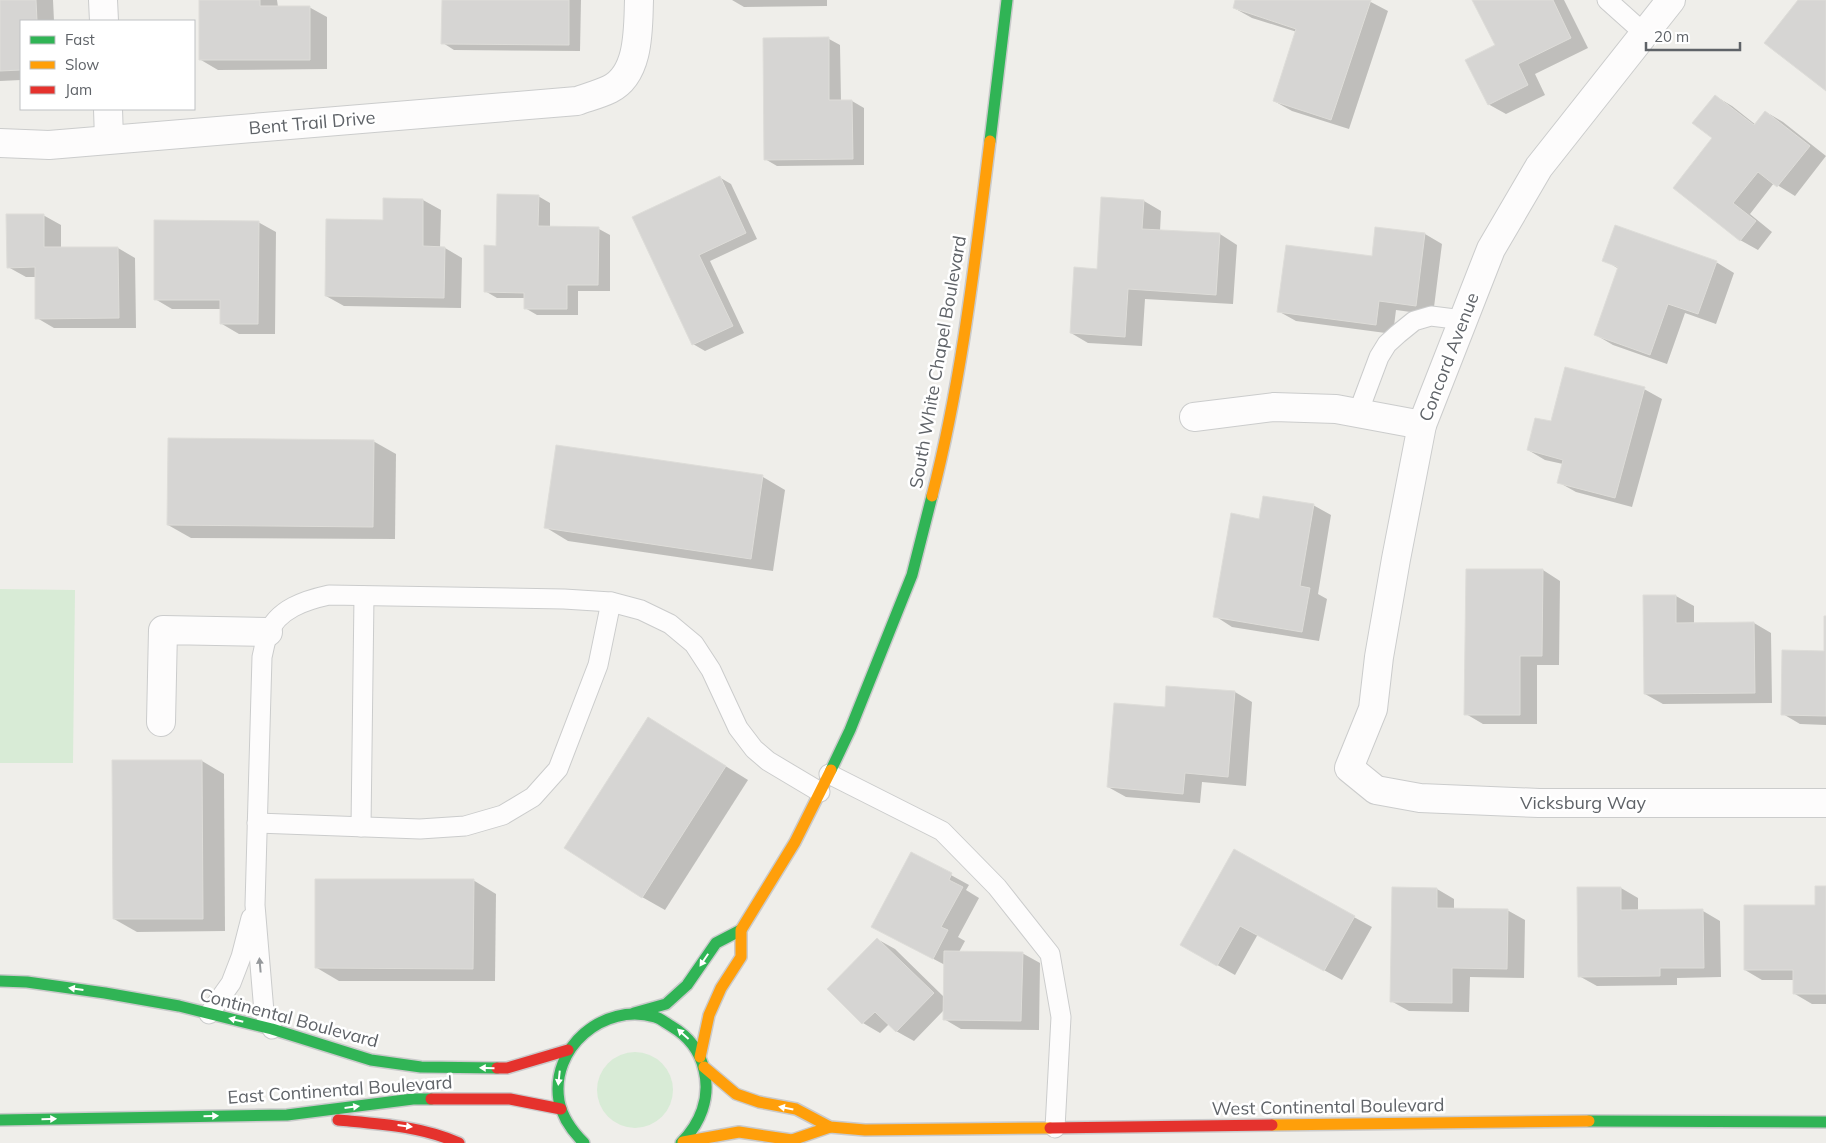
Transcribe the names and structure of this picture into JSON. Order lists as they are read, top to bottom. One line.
{"streets":{"main road":["South White Chapel Boulevard","Continental Boulevard","East Continental Boulevard","West Continental Boulevard"],"street":["Bent Trail Drive","Concord Avenue","Vicksburg Way"]},"crossings":[["Concord Avenue","Vicksburg Way"]],"legend":["Fast","Slow","Jam"],"scale_bar":"20 m"}
